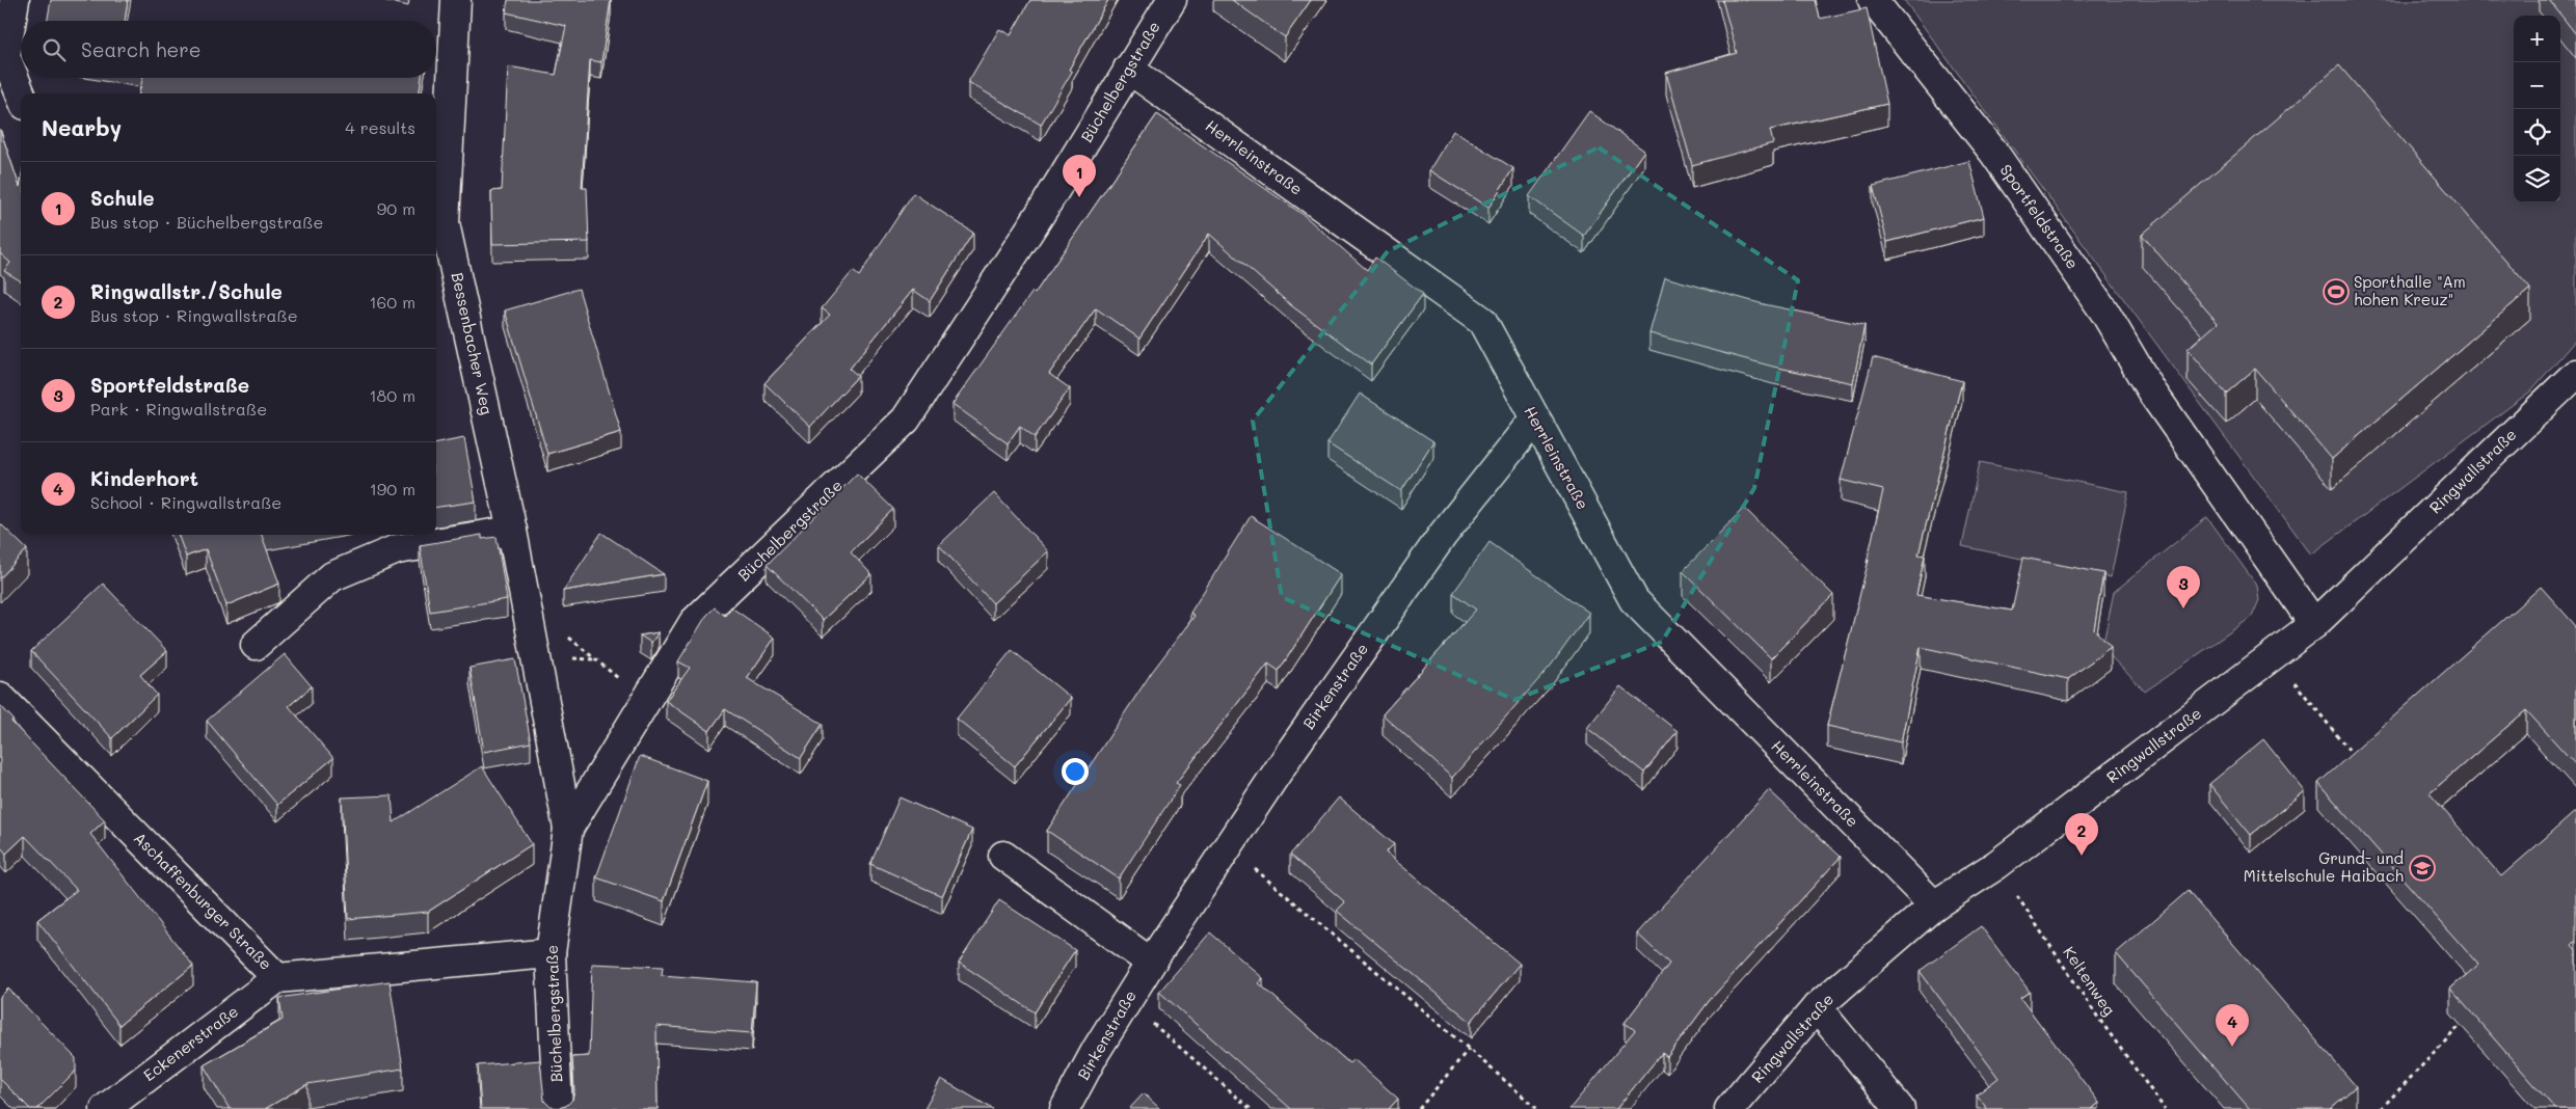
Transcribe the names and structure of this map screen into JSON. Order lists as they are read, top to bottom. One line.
{"streets":{"street":["Büchelbergstraße","Herrleinstraße","Sportfeldstraße","Bessenbacher Weg","Ringwallstraße","Birkenstraße","Aschaffenburger Straße","Eckenerstraße"],"path":["Keltenweg"]},"crossings":[["Büchelbergstraße","Herrleinstraße"],["Büchelbergstraße","Bessenbacher Weg"],["Büchelbergstraße","Aschaffenburger Straße"],["Herrleinstraße","Ringwallstraße"],["Herrleinstraße","Birkenstraße"],["Sportfeldstraße","Ringwallstraße"],["Ringwallstraße","Keltenweg"],["Aschaffenburger Straße","Eckenerstraße"]],"places":{"sports":["Sporthalle \"Am hohen Kreuz\""],"school or university":["Grund- und Mittelschule Haibach"]},"page":{"map_buttons":["+","−"],"search":"Search here","heading":["Nearby","4 results"],"pins":["1","3","2","4"],"list":[{"mark":"1","name":"Schule","note":"Bus stop · Büchelbergstraße","value":"90 m"},{"mark":"2","name":"Ringwallstr./Schule","note":"Bus stop · Ringwallstraße","value":"160 m"},{"mark":"3","name":"Sportfeldstraße","note":"Park · Ringwallstraße","value":"180 m"},{"mark":"4","name":"Kinderhort","note":"School · Ringwallstraße","value":"190 m"}]}}
